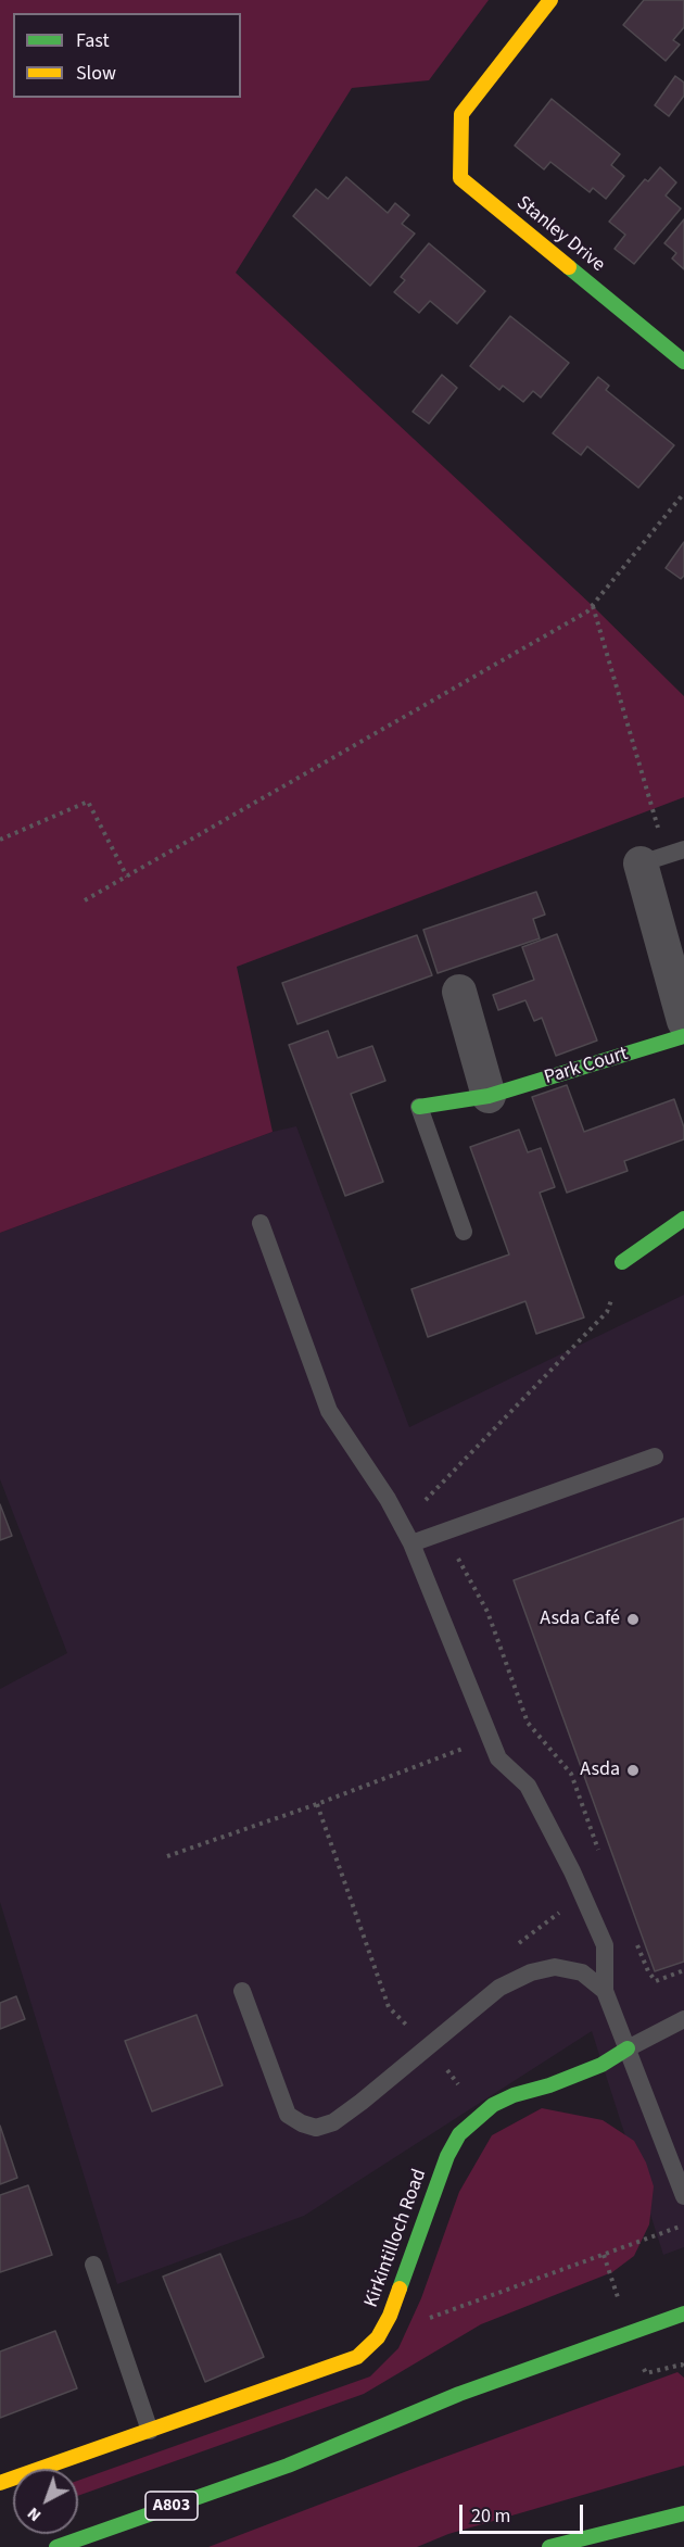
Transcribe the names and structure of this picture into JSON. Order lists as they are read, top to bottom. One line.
{"streets":{"street":["Stanley Drive","Park Court","Kirkintilloch Road","A803"]},"places":["Asda Café","Asda"],"legend":["Fast","Slow"],"scale_bar":"20 m","north":"bottom left"}
